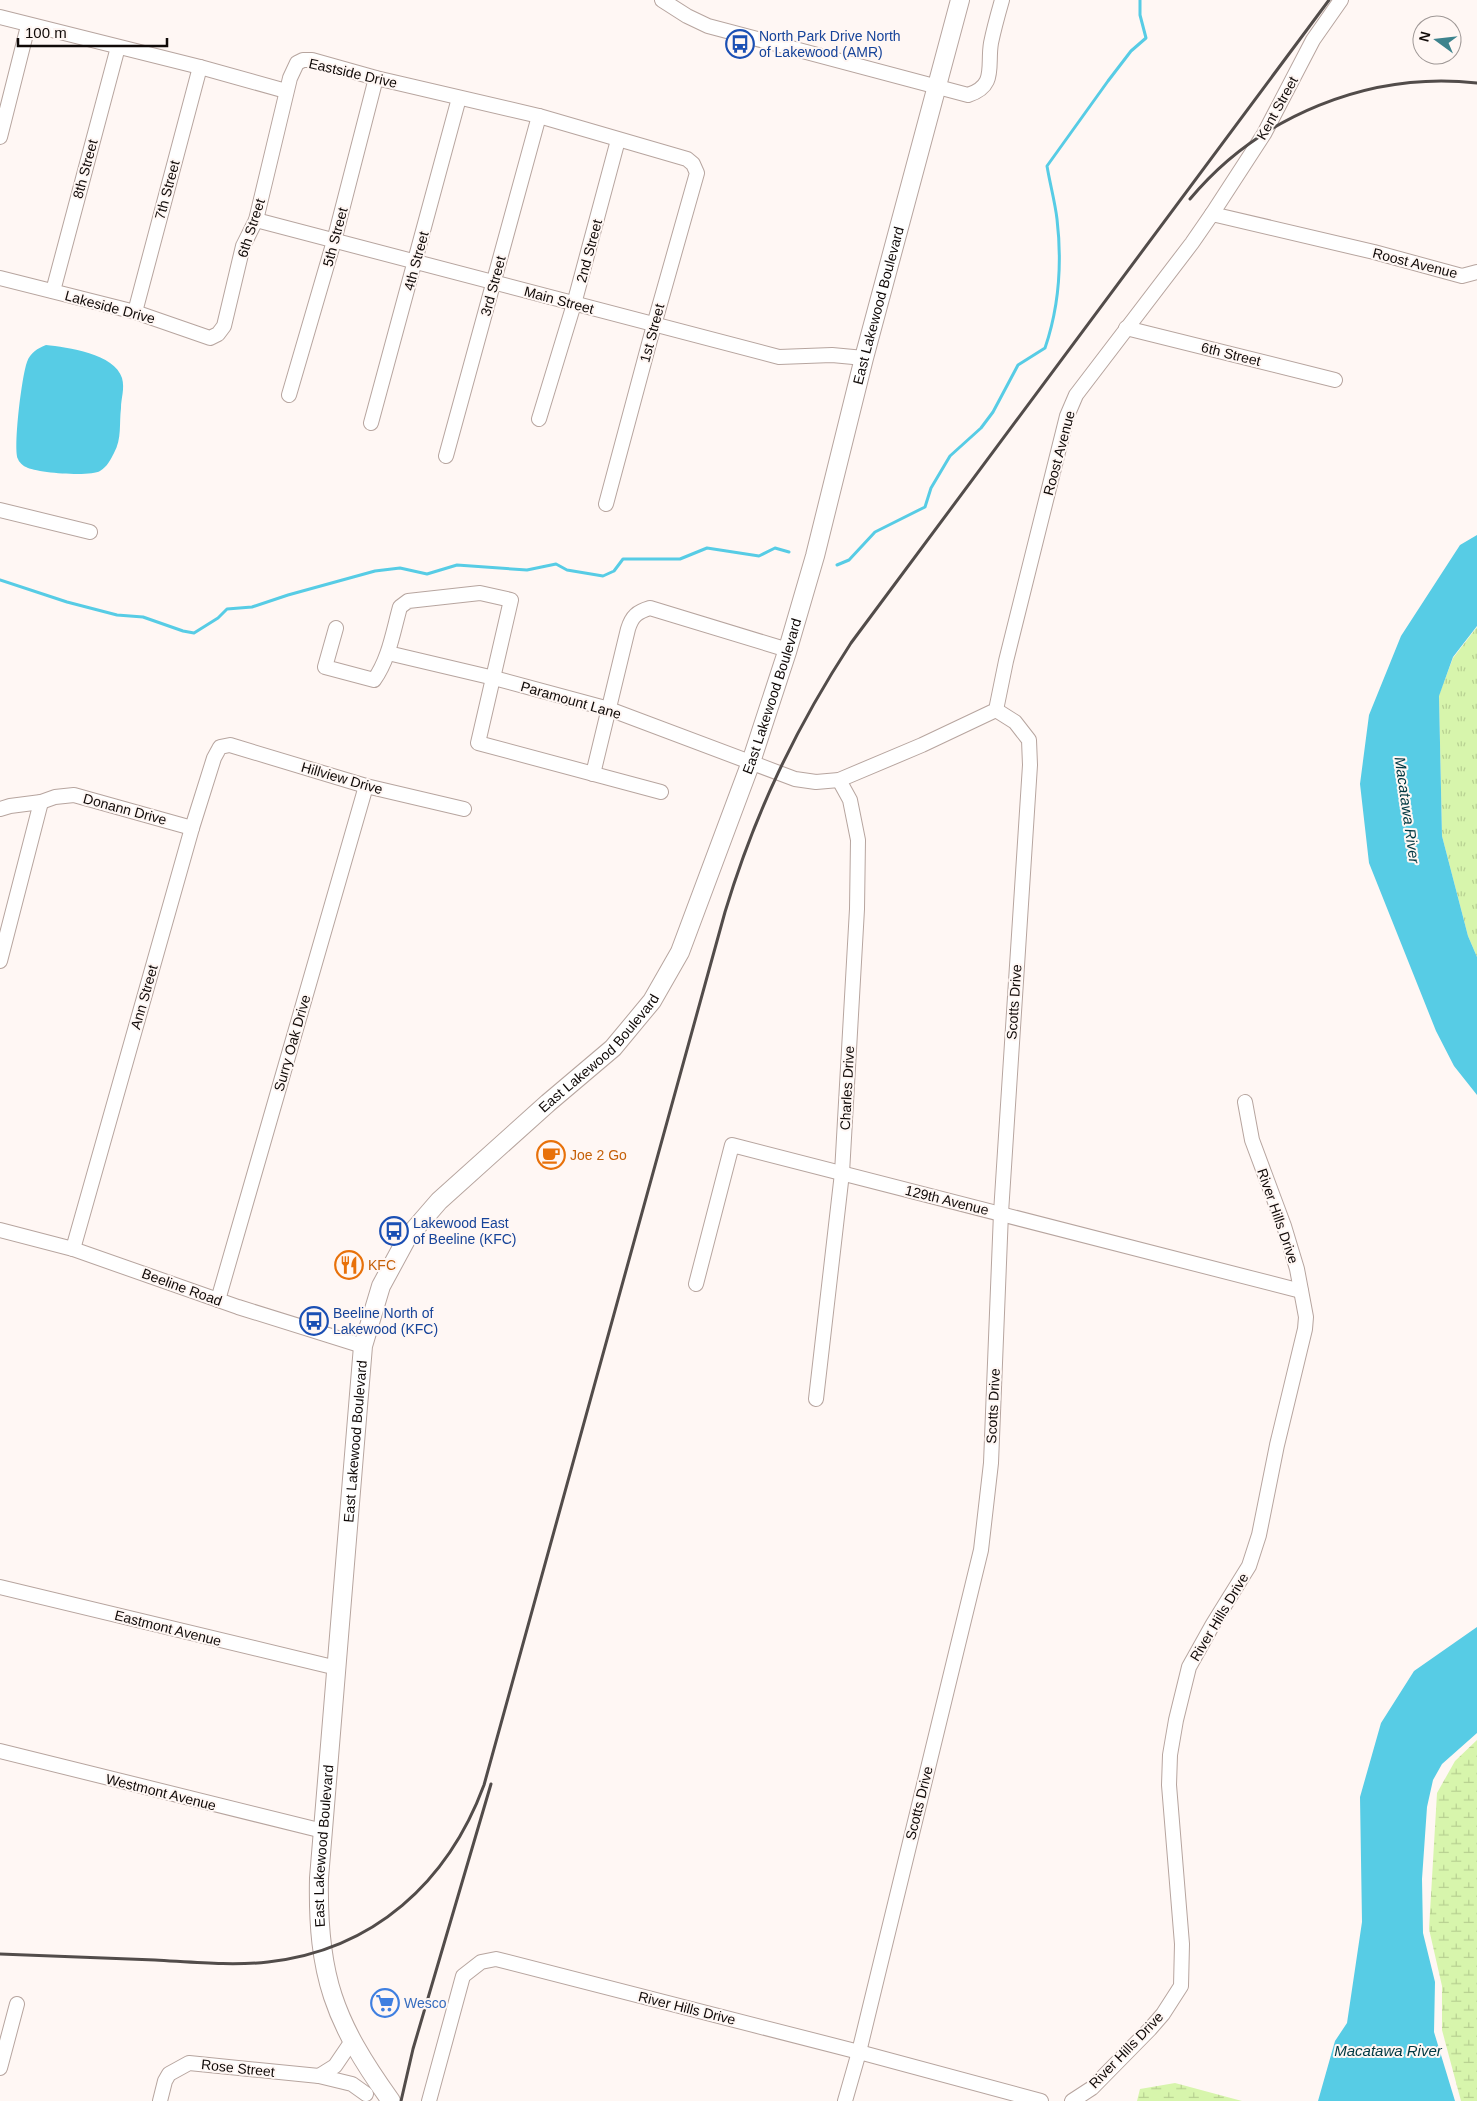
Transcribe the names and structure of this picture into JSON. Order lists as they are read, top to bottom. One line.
{"streets":{"main road":["East Lakewood Boulevard"],"street":["Eastside Drive","Kent Street","8th Street","7th Street","6th Street","5th Street","2nd Street","4th Street","Roost Avenue","3rd Street","Main Street","Lakeside Drive","1st Street","Paramount Lane","Hillview Drive","Donann Drive","Ann Street","Scotts Drive","Surry Oak Drive","Charles Drive","129th Avenue","River Hills Drive","Beeline Road","Eastmont Avenue","Westmont Avenue","Rose Street"]},"crossings":[["Eastside Drive","6th Street"],["Eastside Drive","5th Street"],["Eastside Drive","2nd Street"],["Eastside Drive","4th Street"],["Eastside Drive","3rd Street"],["Eastside Drive","1st Street"],["Kent Street","Roost Avenue"],["8th Street","Lakeside Drive"],["7th Street","Lakeside Drive"],["6th Street","Roost Avenue"],["6th Street","Main Street"],["6th Street","Lakeside Drive"],["5th Street","Main Street"],["2nd Street","Main Street"],["4th Street","Main Street"],["Roost Avenue","Scotts Drive"],["3rd Street","Main Street"],["Main Street","East Lakewood Boulevard"],["Main Street","1st Street"],["East Lakewood Boulevard","Paramount Lane"],["East Lakewood Boulevard","Beeline Road"],["East Lakewood Boulevard","Eastmont Avenue"],["East Lakewood Boulevard","Westmont Avenue"],["Hillview Drive","Ann Street"],["Hillview Drive","Surry Oak Drive"],["Donann Drive","Ann Street"],["Ann Street","Beeline Road"],["Scotts Drive","129th Avenue"],["Scotts Drive","River Hills Drive"],["Surry Oak Drive","Beeline Road"],["Charles Drive","129th Avenue"],["129th Avenue","River Hills Drive"]],"water":["Macatawa River"],"places":{"bus stop":["North Park Drive North of Lakewood (AMR)","Lakewood East of Beeline (KFC)","Beeline North of Lakewood (KFC)"],"cafe":["Joe 2 Go"],"restaurant":["KFC"],"supermarket":["Wesco"]},"scale_bar":"100 m","north":"left"}
